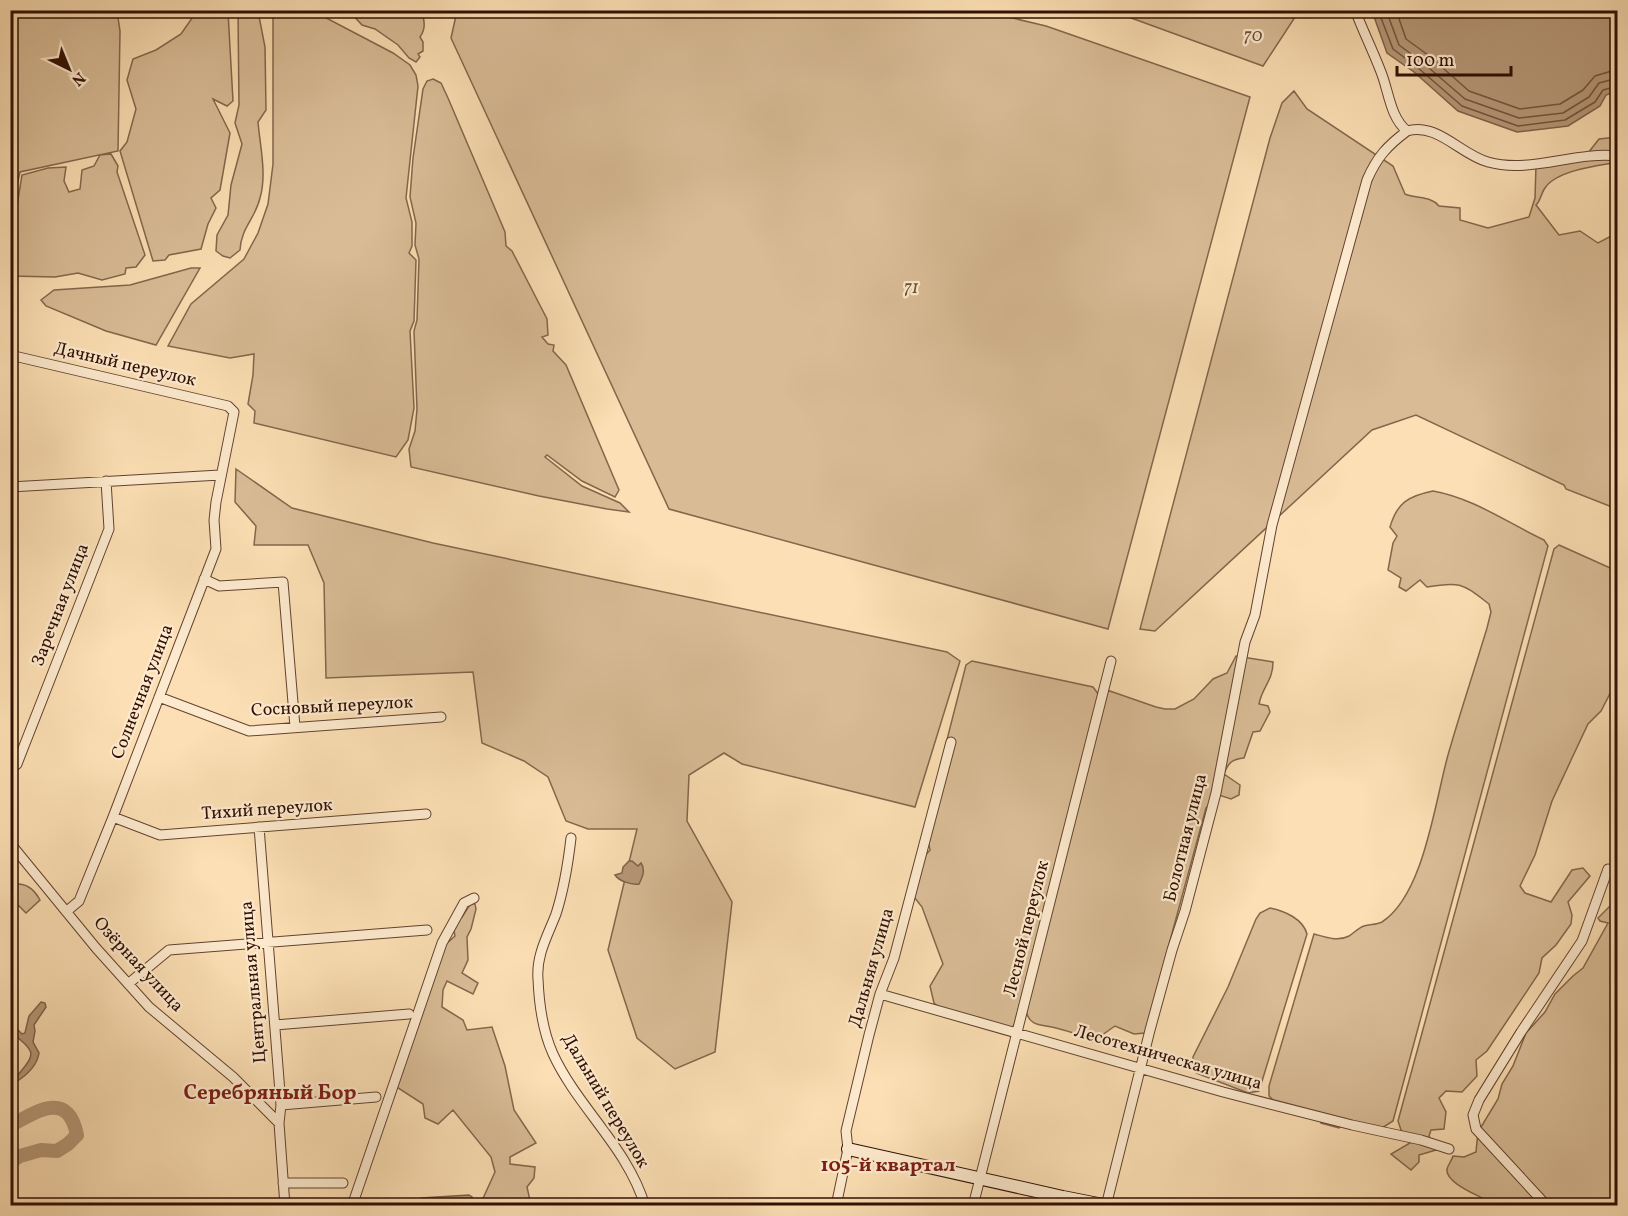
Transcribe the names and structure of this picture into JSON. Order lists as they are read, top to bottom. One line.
{"streets":{"street":["Дачный переулок","Заречная улица","Солнечная улица","Сосновый переулок","Тихий переулок","Болотная улица","Лесной переулок","Озёрная улица","Дальняя улица","Центральная улица","Лесотехническая улица","Дальний переулок"]},"crossings":[["Дачный переулок","Солнечная улица"],["Солнечная улица","Сосновый переулок"],["Солнечная улица","Тихий переулок"],["Солнечная улица","Озёрная улица"],["Тихий переулок","Центральная улица"],["Болотная улица","Лесотехническая улица"],["Лесной переулок","Лесотехническая улица"],["Озёрная улица","Центральная улица"],["Дальняя улица","Лесотехническая улица"]],"districts":["Серебряный Бор","105-й квартал"],"parks":["70","71"],"scale_bar":"100 m","north":"bottom right"}
